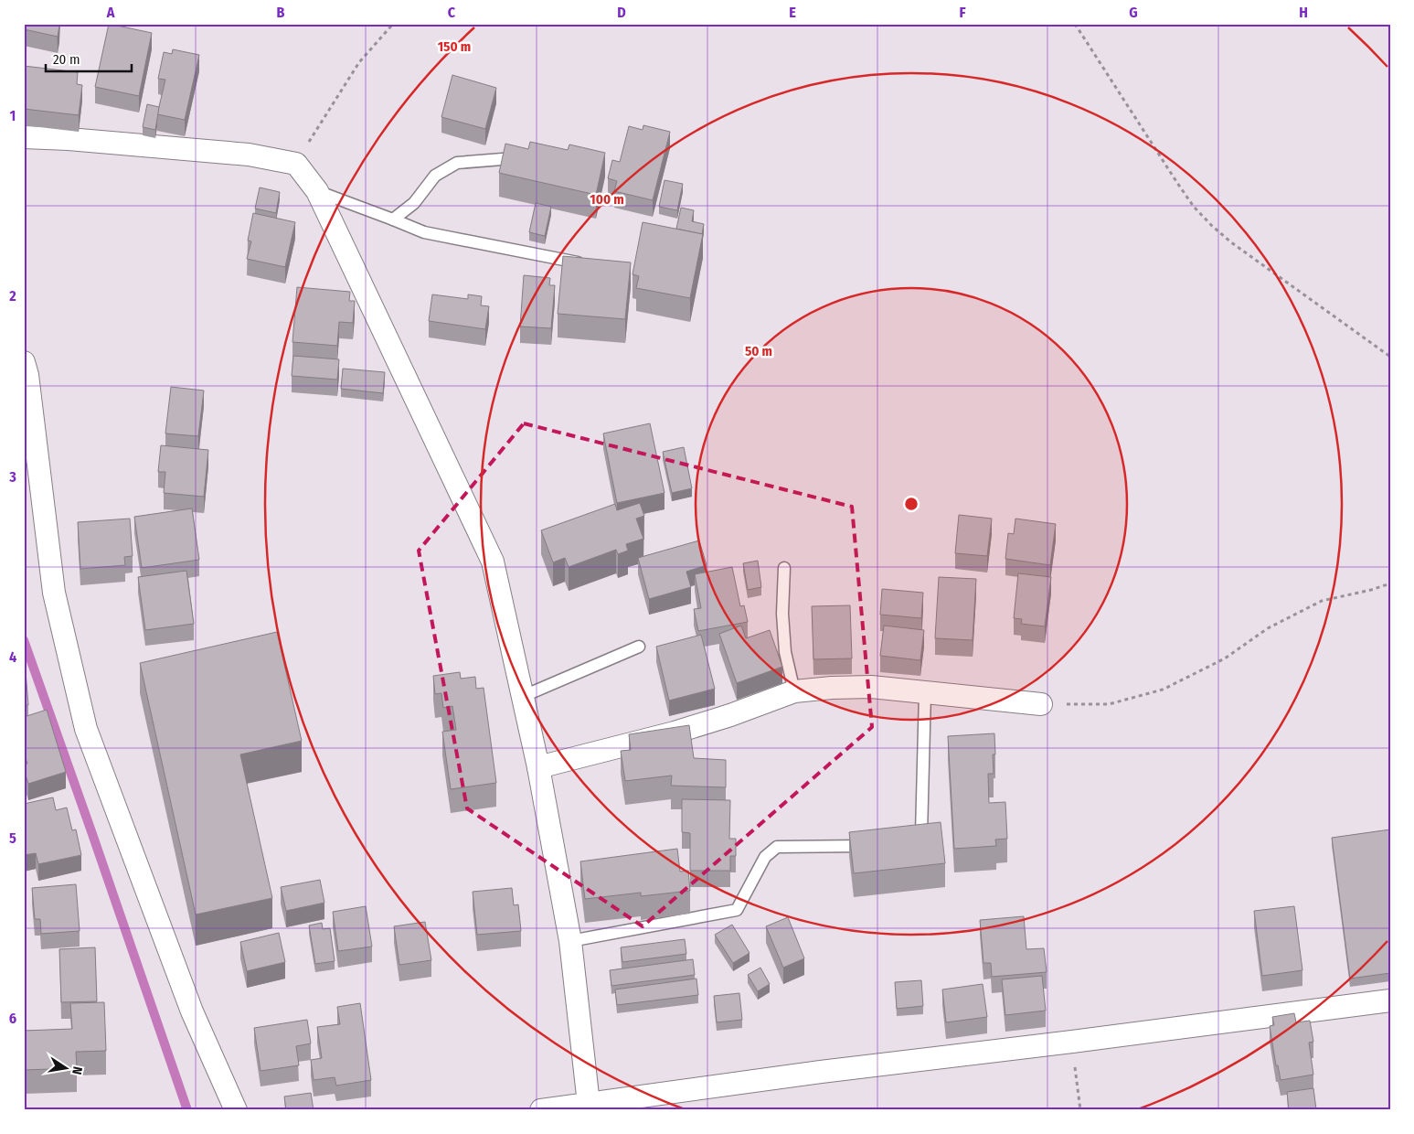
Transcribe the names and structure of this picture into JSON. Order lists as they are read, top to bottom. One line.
{"scale_bar":"20 m","north":"right","grid":{"columns":["A","B","C","D","E","F","G","H"],"rows":["1","2","3","4","5","6"]},"rings":["150 m","100 m","50 m"]}
